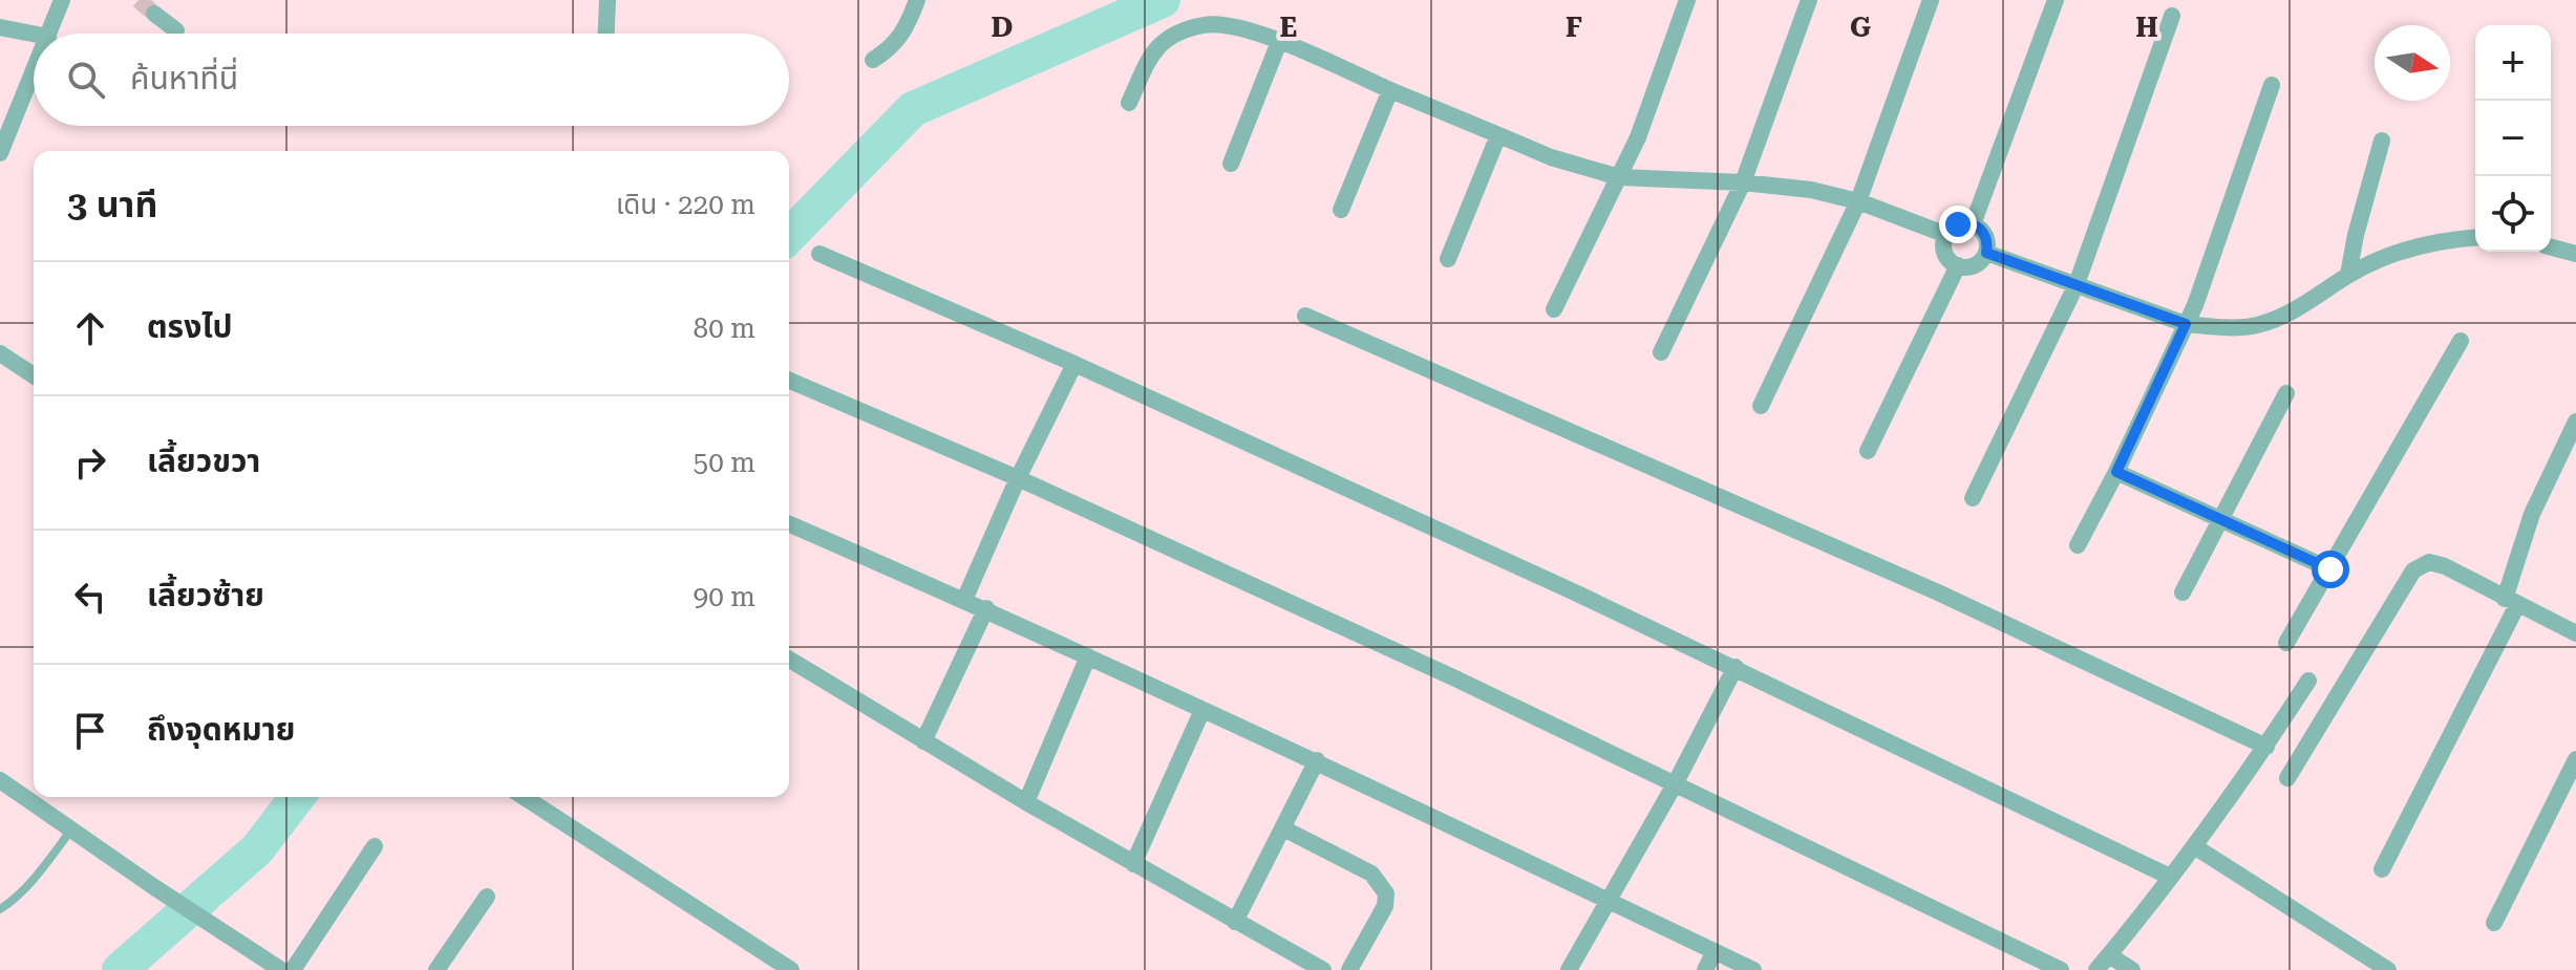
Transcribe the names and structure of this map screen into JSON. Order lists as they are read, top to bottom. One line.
{"north":"right","page":{"map_buttons":["+","−"],"search":"ค้นหาที่นี่","heading":["3 นาที","เดิน · 220 m"],"list":[["ตรงไป","80 m"],["เลี้ยวขวา","50 m"],["เลี้ยวซ้าย","90 m"],"ถึงจุดหมาย"]},"grid":{"columns":["D","E","F","G","H"]}}
